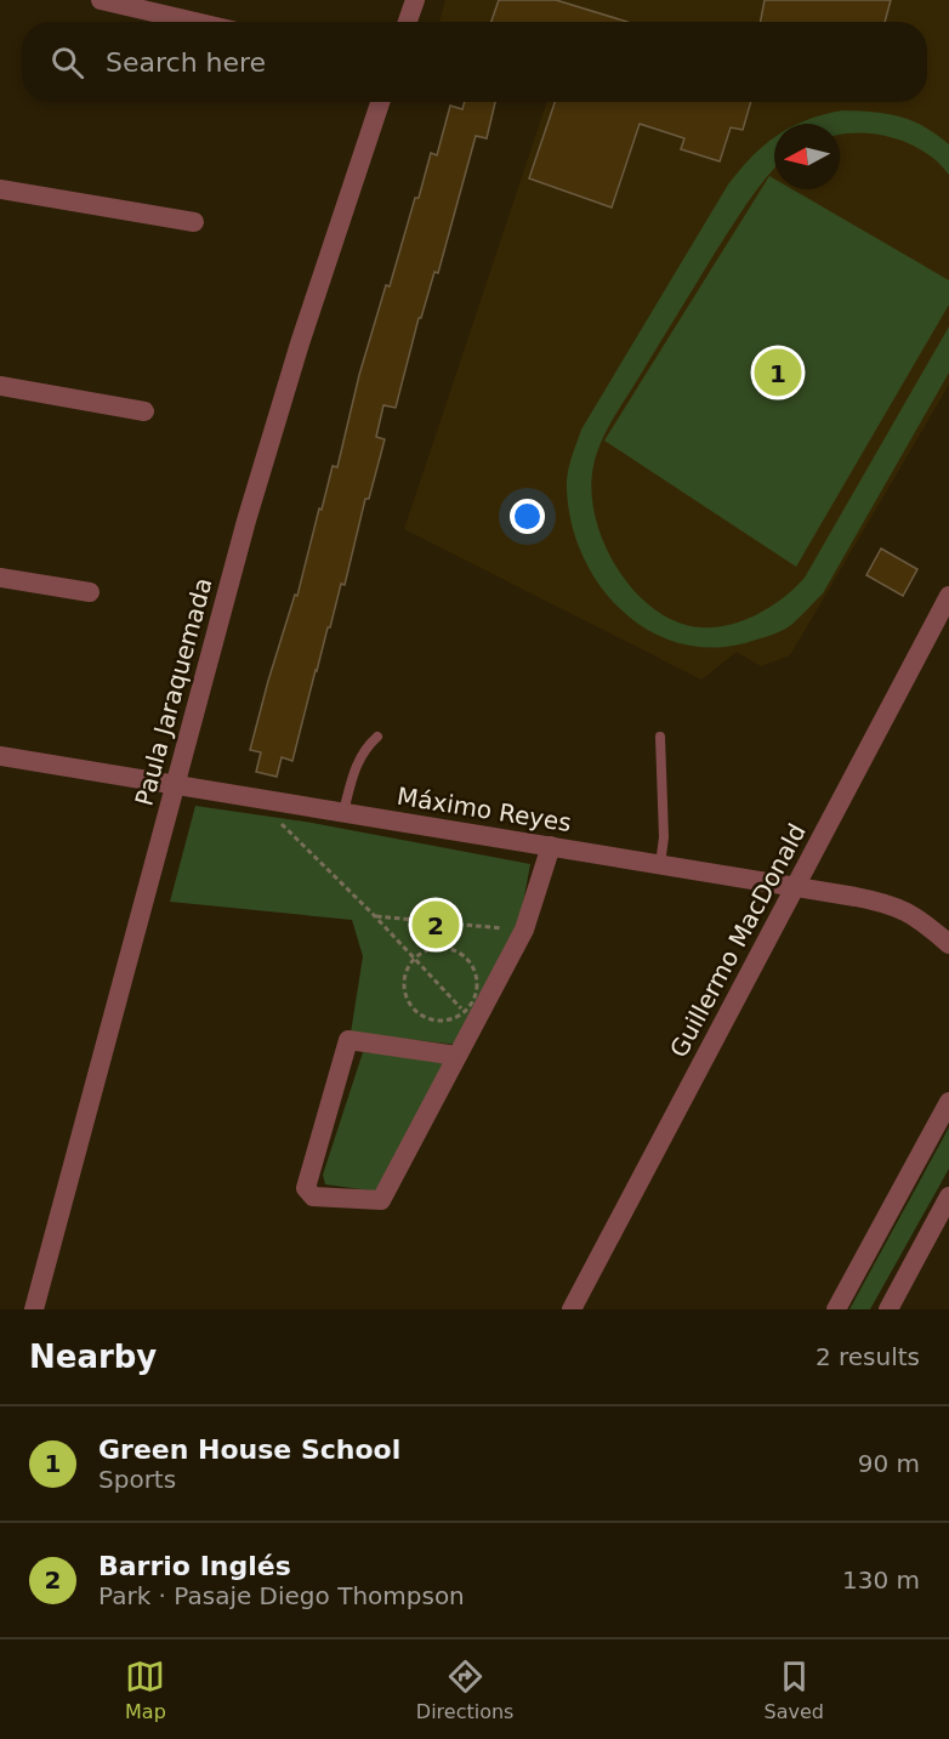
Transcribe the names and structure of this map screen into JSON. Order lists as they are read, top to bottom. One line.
{"streets":{"street":["Paula Jaraquemada","Máximo Reyes","Guillermo MacDonald"]},"crossings":[["Paula Jaraquemada","Máximo Reyes"],["Máximo Reyes","Guillermo MacDonald"]],"north":"left","page":{"search":"Search here","pins":["1","2"],"heading":["Nearby","2 results"],"list":[{"mark":"1","name":"Green House School","note":"Sports","value":"90 m"},{"mark":"2","name":"Barrio Inglés","note":"Park · Pasaje Diego Thompson","value":"130 m"}],"nav":["Map","Directions","Saved"]}}
